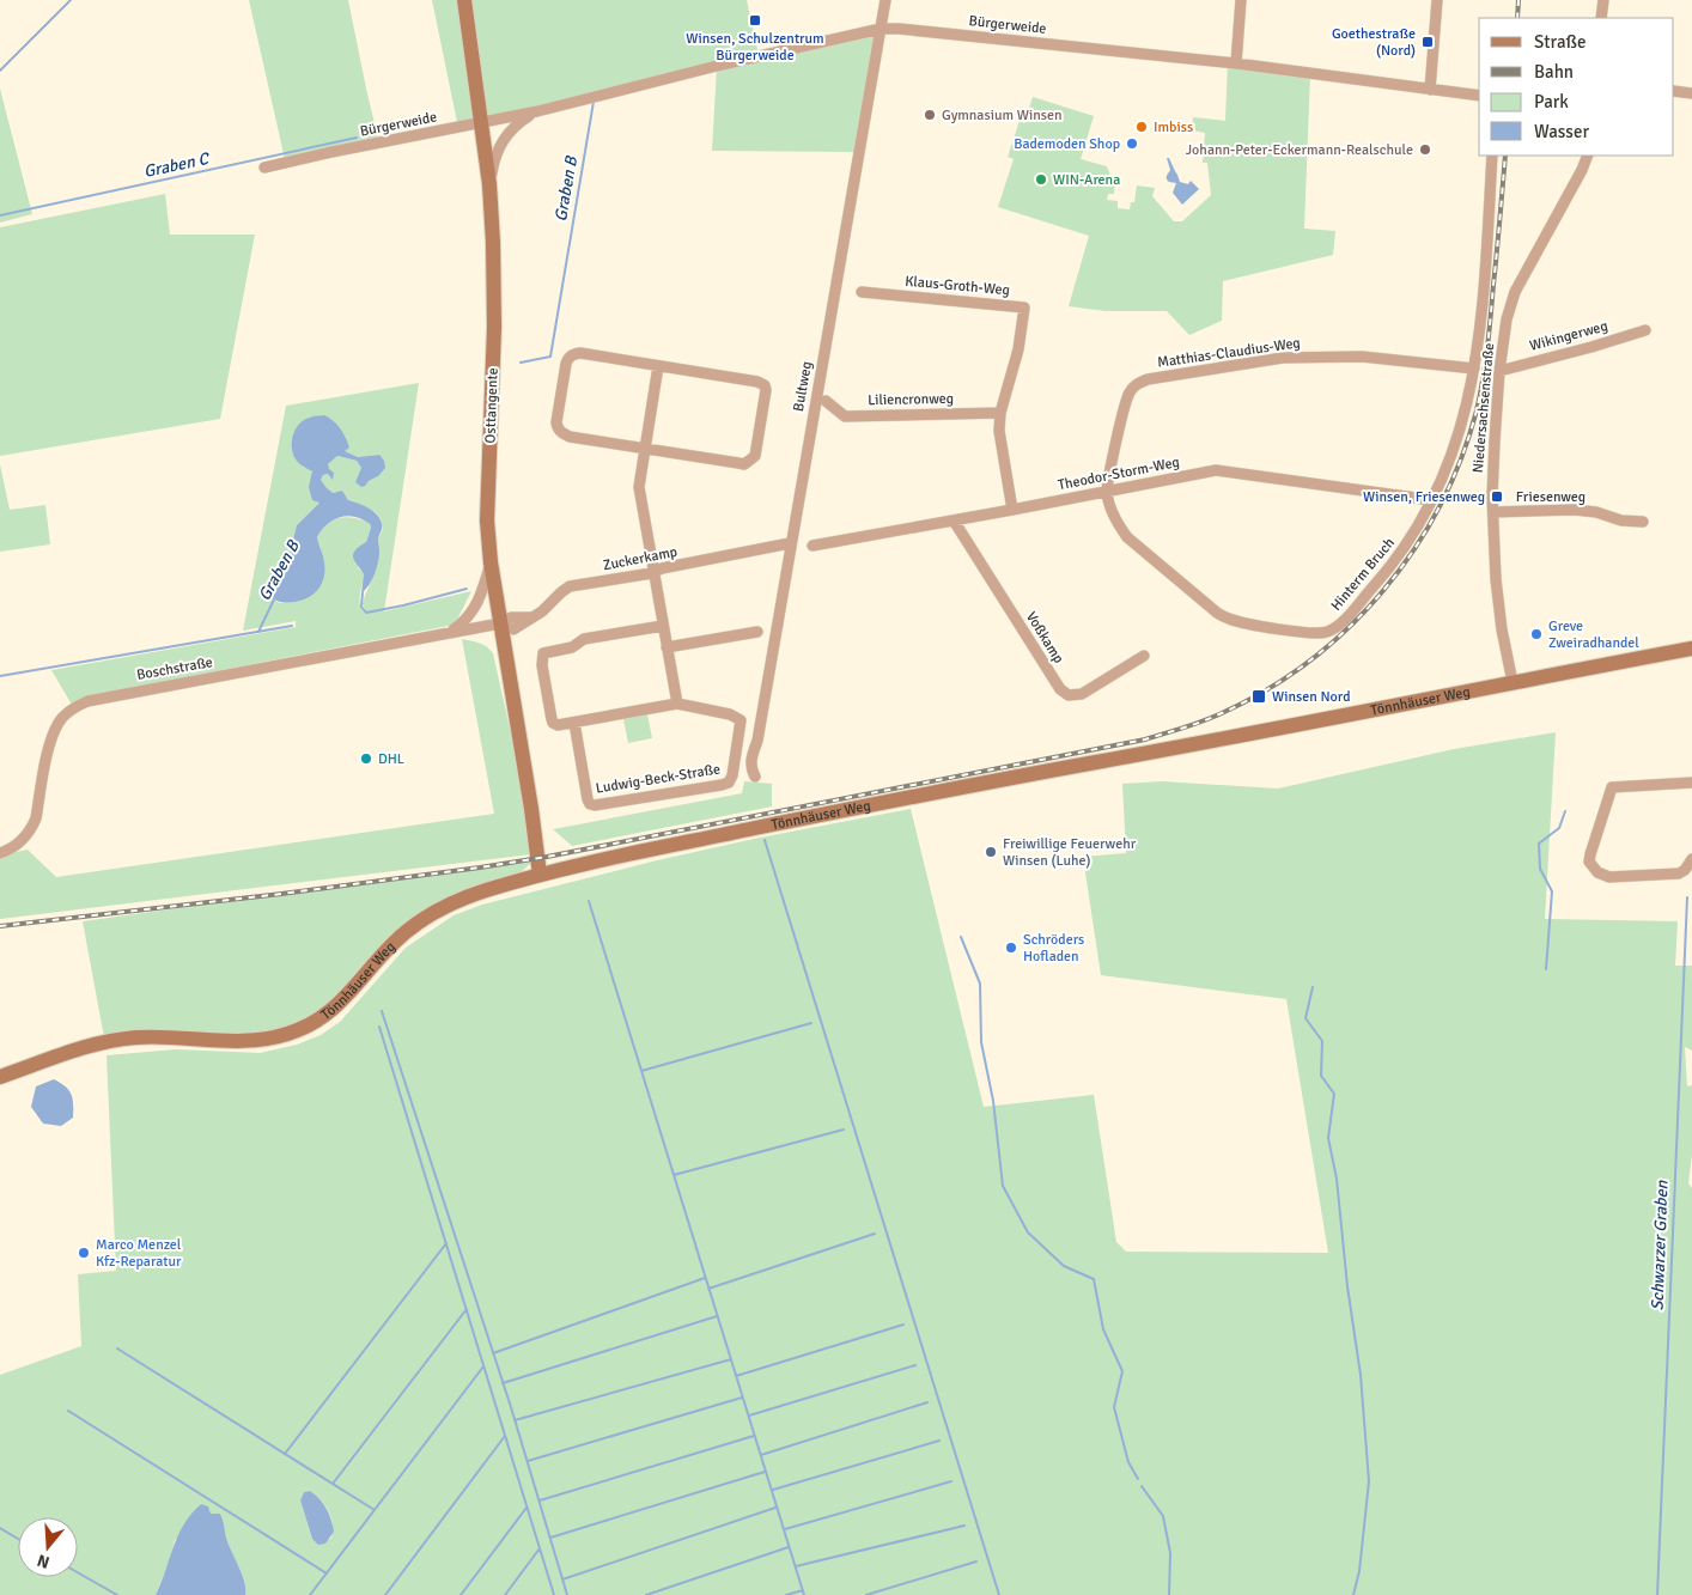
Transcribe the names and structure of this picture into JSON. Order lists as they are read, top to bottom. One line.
{"streets":{"main road":["Osttangente","Tönnhäuser Weg"],"street":["Bürgerweide","Klaus-Groth-Weg","Wikingerweg","Matthias-Claudius-Weg","Bultweg","Liliencronweg","Niedersachsenstraße","Theodor-Storm-Weg","Friesenweg","Zuckerkamp","Hinterm Bruch","Voßkamp","Boschstraße","Ludwig-Beck-Straße"]},"crossings":[["Bürgerweide","Bultweg"],["Bürgerweide","Osttangente"],["Klaus-Groth-Weg","Liliencronweg"],["Klaus-Groth-Weg","Theodor-Storm-Weg"],["Wikingerweg","Niedersachsenstraße"],["Matthias-Claudius-Weg","Theodor-Storm-Weg"],["Matthias-Claudius-Weg","Hinterm Bruch"],["Bultweg","Zuckerkamp"],["Osttangente","Zuckerkamp"],["Osttangente","Boschstraße"],["Osttangente","Tönnhäuser Weg"],["Niedersachsenstraße","Friesenweg"],["Niedersachsenstraße","Tönnhäuser Weg"],["Theodor-Storm-Weg","Hinterm Bruch"],["Theodor-Storm-Weg","Voßkamp"],["Zuckerkamp","Boschstraße"]],"water":["Graben C","Graben B","Schwarzer Graben"],"places":{"transit":["Winsen, Schulzentrum Bürgerweide","Goethestraße (Nord)","Winsen, Friesenweg","Winsen Nord"],"other":["Gymnasium Winsen","Imbiss","Bademoden Shop","Johann-Peter-Eckermann-Realschule","WIN-Arena","Greve Zweiradhandel","DHL","Freiwillige Feuerwehr Winsen (Luhe)","Schröders Hofladen","Marco Menzel Kfz-Reparatur"]},"legend":["Straße","Bahn","Park","Wasser"],"north":"bottom"}
